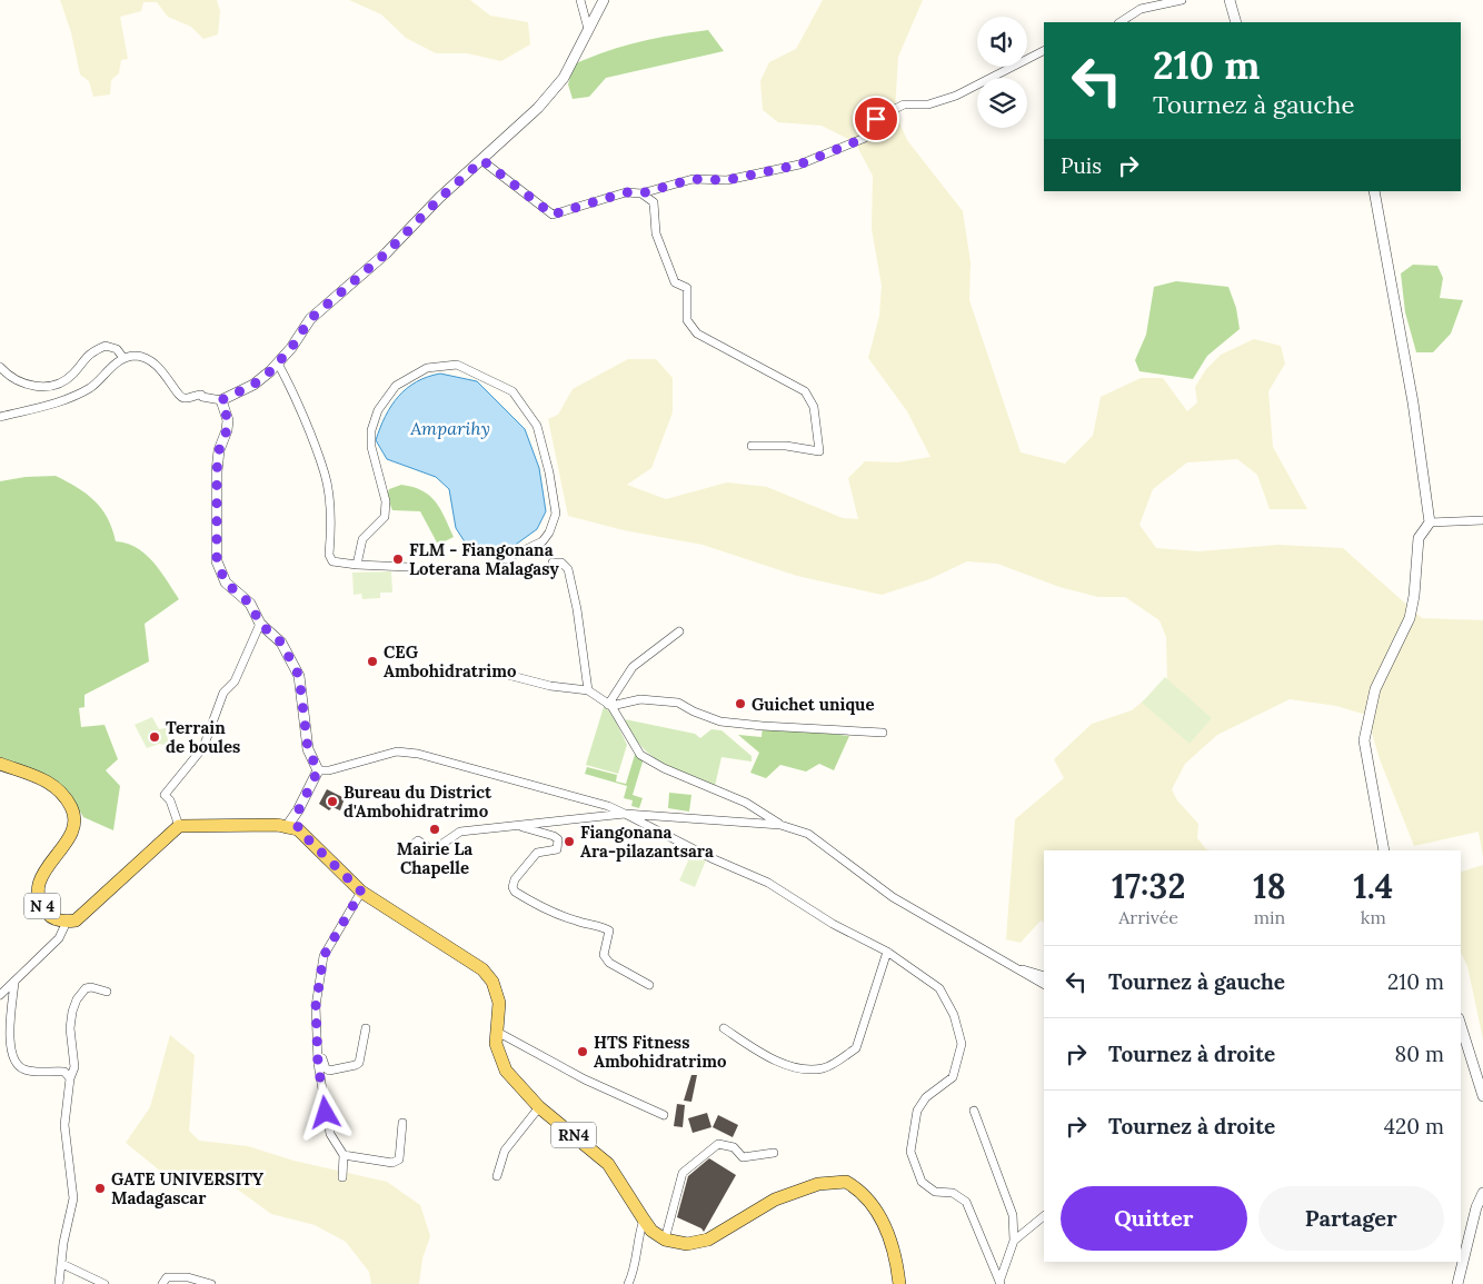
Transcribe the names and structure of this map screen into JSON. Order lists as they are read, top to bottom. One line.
{"streets":{"main road":["N 4","RN4"]},"water":["Amparihy"],"places":["FLM - Fiangonana Loterana Malagasy","CEG Ambohidratrimo","Guichet unique","Terrain de boules","Bureau du District d'Ambohidratrimo","Mairie La Chapelle","Fiangonana Ara-pilazantsara","HTS Fitness Ambohidratrimo","GATE UNIVERSITY Madagascar"],"page":{"turn":["210 m","Tournez à gauche"],"then":"Puis","eta":["17:32","Arrivée","18","min","1.4","km"],"list":[{"name":"Tournez à gauche","value":"210 m"},{"name":"Tournez à droite","value":"80 m"},{"name":"Tournez à droite","value":"420 m"}],"buttons":["Quitter","Partager"]}}
